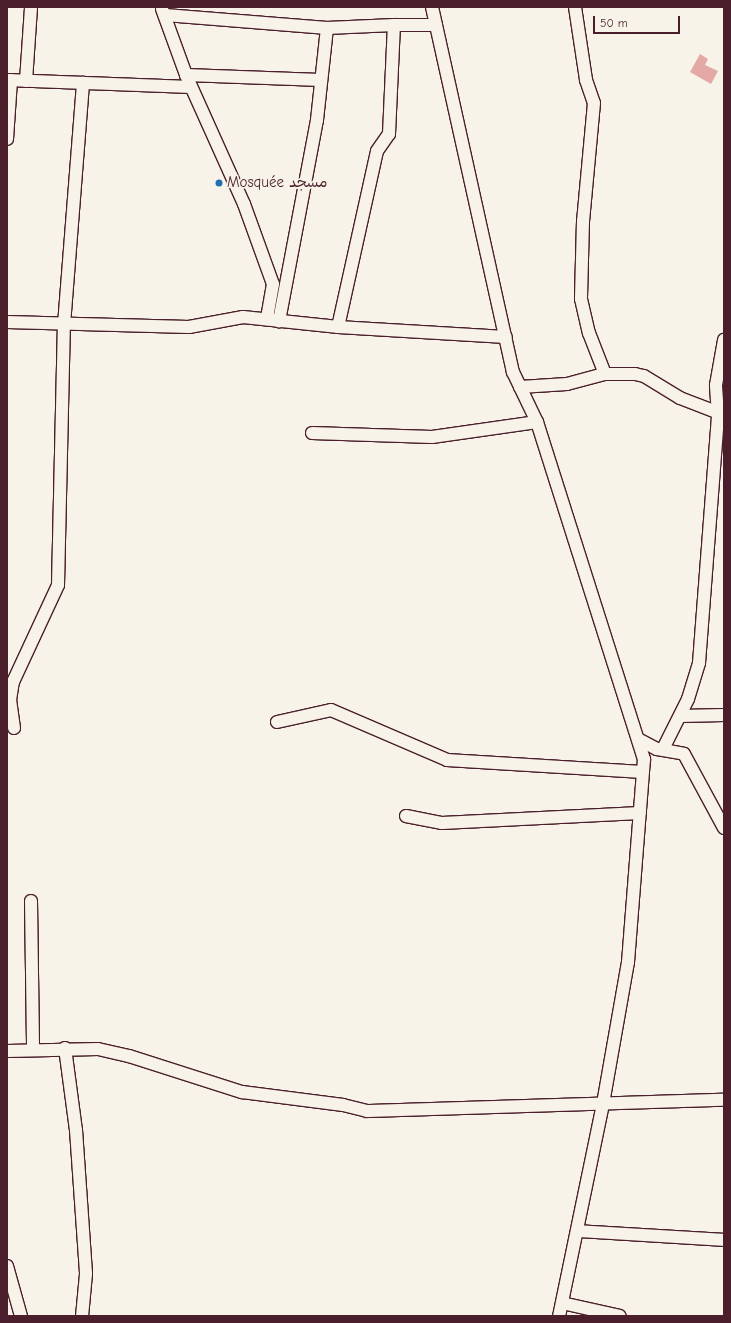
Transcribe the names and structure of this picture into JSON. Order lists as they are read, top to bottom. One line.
{"places":["Mosquée مسجد"],"scale_bar":"50 m"}
